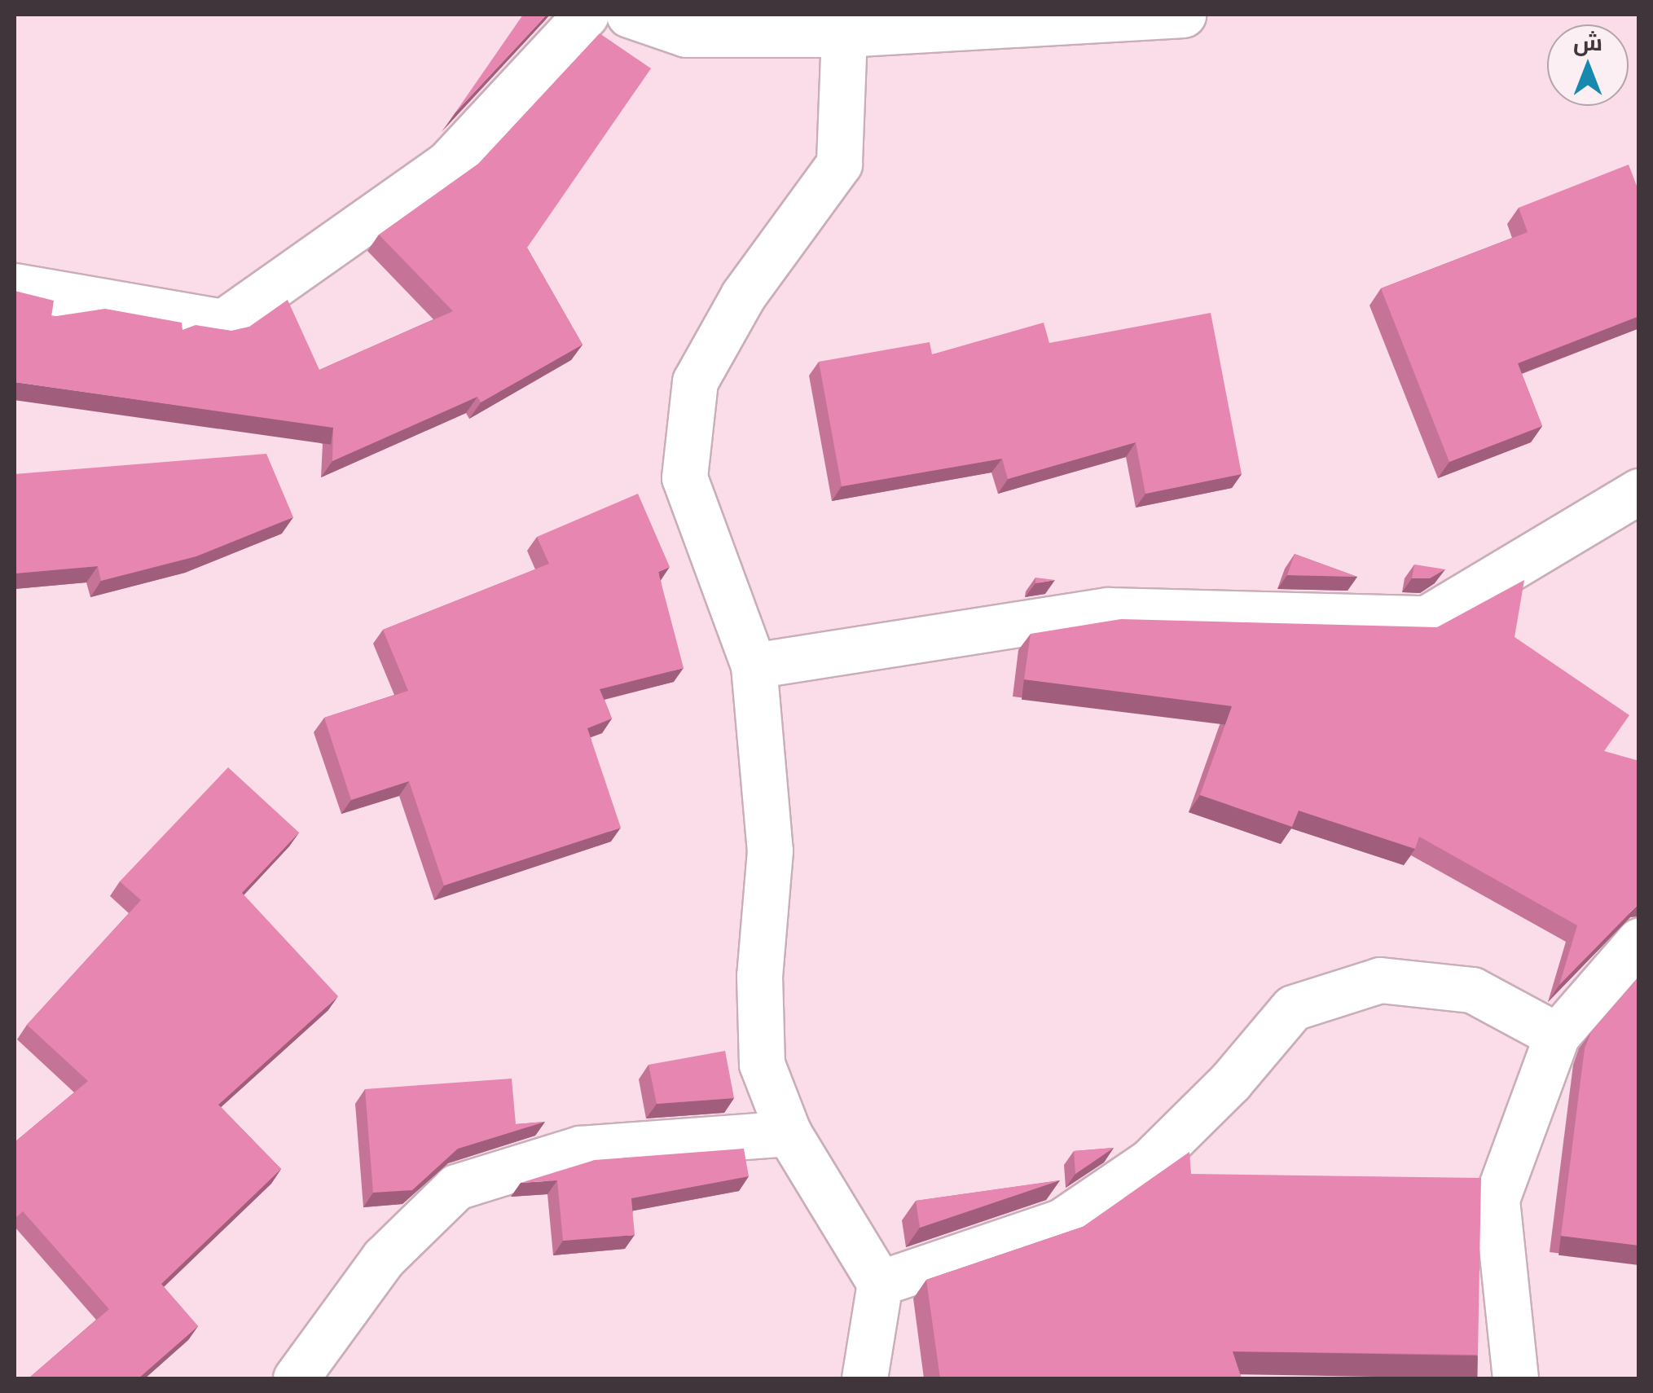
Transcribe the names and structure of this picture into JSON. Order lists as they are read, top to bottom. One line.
{"north":"top"}
